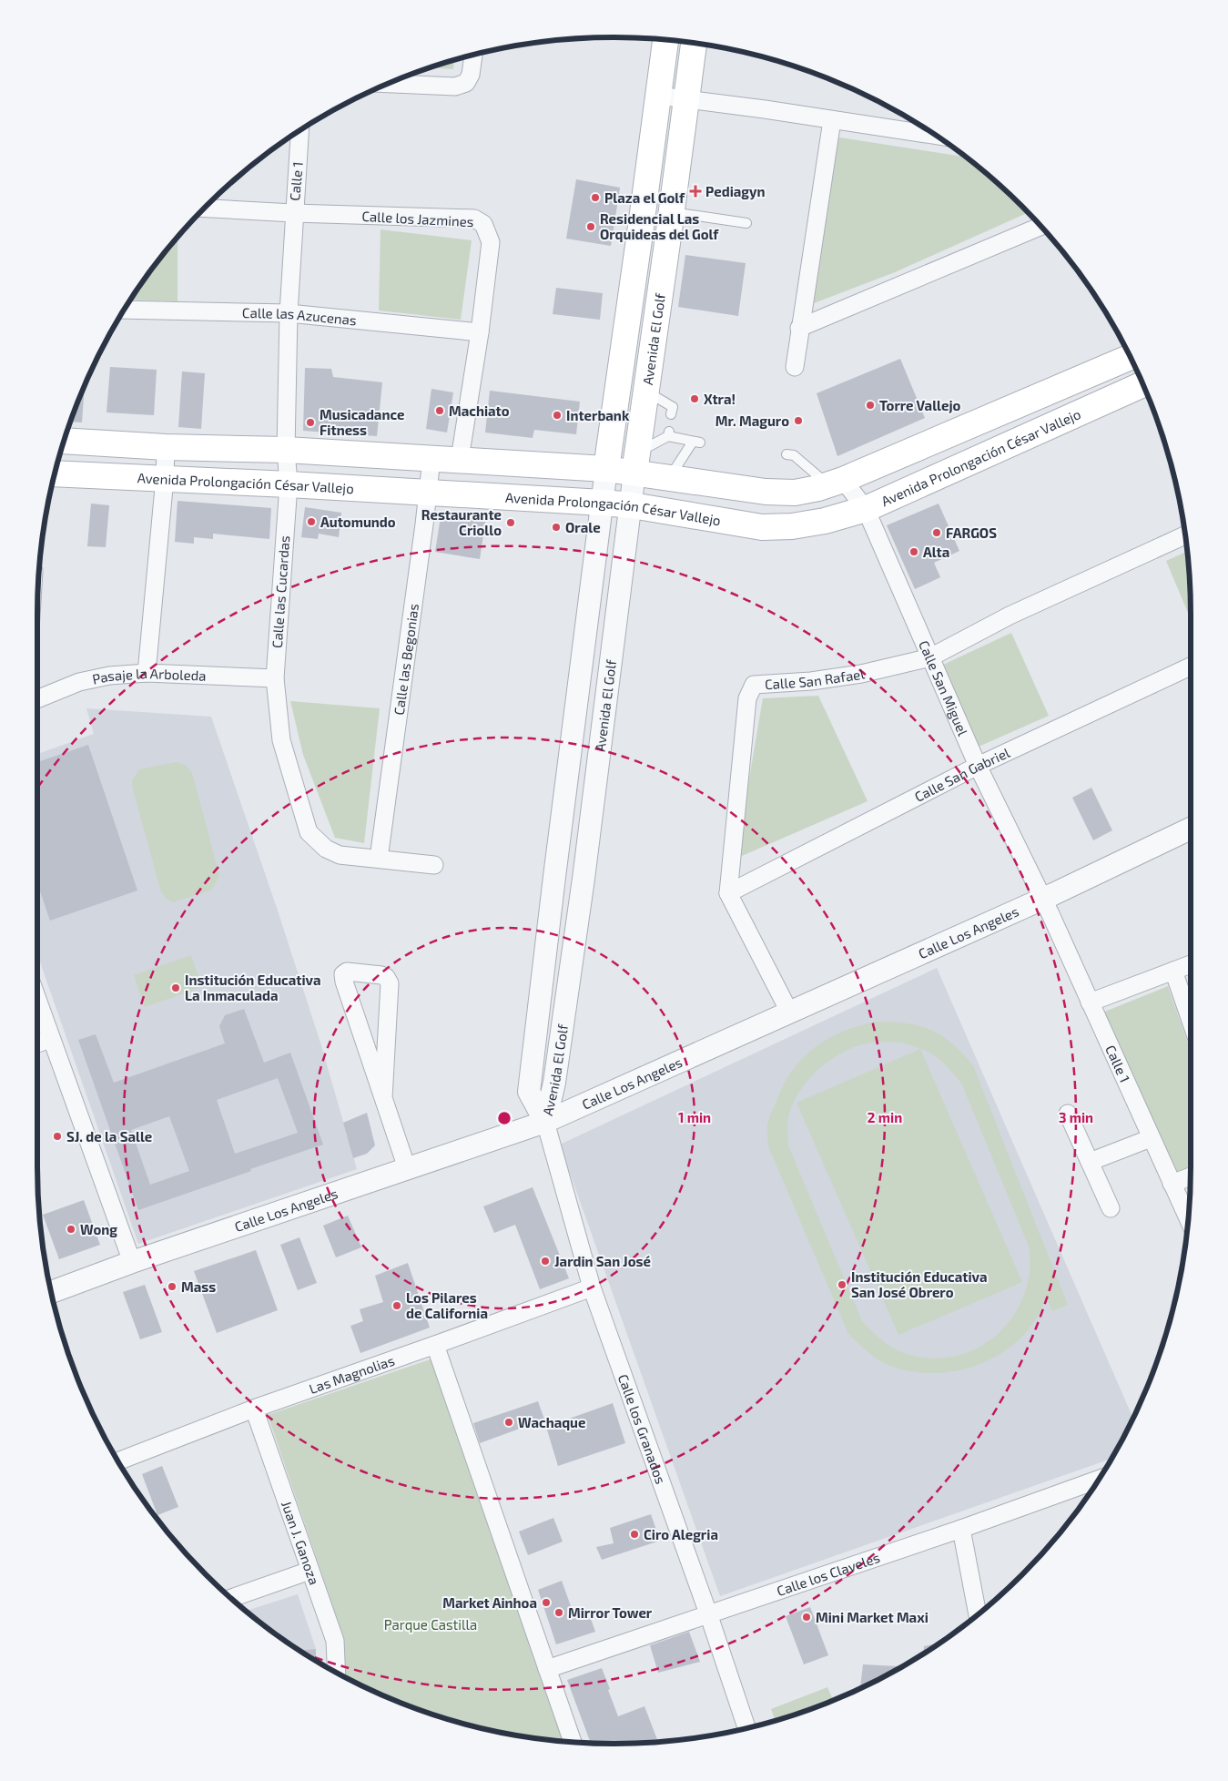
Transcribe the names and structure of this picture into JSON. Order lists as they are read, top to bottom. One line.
{"streets":{"main road":["Avenida El Golf","Avenida Prolongación César Vallejo"],"street":["Calle 1","Calle los Jazmines","Calle las Azucenas","Calle las Cucardas","Calle las Begonias","Calle San Rafael","Pasaje la Arboleda","Calle San Miguel","Calle San Gabriel","Calle Los Angeles","Las Magnolias","Calle los Granados","Juan J. Ganoza","Calle los Claveles"]},"crossings":[["Calle 1","Calle los Jazmines"],["Calle 1","Calle las Cucardas"],["Calle 1","Calle San Miguel"],["Calle 1","Calle Los Angeles"],["Calle los Jazmines","Calle las Azucenas"],["Calle los Jazmines","Calle las Cucardas"],["Calle las Azucenas","Calle las Cucardas"],["Avenida El Golf","Avenida Prolongación César Vallejo"],["Avenida El Golf","Calle Los Angeles"],["Avenida El Golf","Calle los Granados"],["Avenida Prolongación César Vallejo","Calle las Cucardas"],["Avenida Prolongación César Vallejo","Calle las Begonias"],["Avenida Prolongación César Vallejo","Calle San Miguel"],["Calle las Cucardas","Calle las Begonias"],["Calle las Cucardas","Pasaje la Arboleda"],["Calle San Rafael","Calle San Miguel"],["Calle San Rafael","Calle San Gabriel"],["Calle San Miguel","Calle San Gabriel"],["Calle San Miguel","Calle Los Angeles"],["Calle Los Angeles","Calle los Granados"],["Las Magnolias","Calle los Granados"],["Las Magnolias","Juan J. Ganoza"],["Calle los Granados","Calle los Claveles"]],"parks":["Parque Castilla"],"places":{"health":["Pediagyn"],"other":["Plaza el Golf","Residencial Las Orquideas del Golf","Xtra!","Torre Vallejo","Machiato","Interbank","Mr. Maguro","Musicadance Fitness","Automundo","Restaurante Criollo","Orale","FARGOS","Alta","Institución Educativa La Inmaculada","SJ. de la Salle","Wong","Jardin San José","Institución Educativa San José Obrero","Mass","Los Pilares de California","Wachaque","Ciro Alegria","Market Ainhoa","Mirror Tower","Mini Market Maxi"]},"rings":["1 min","2 min","3 min"]}
